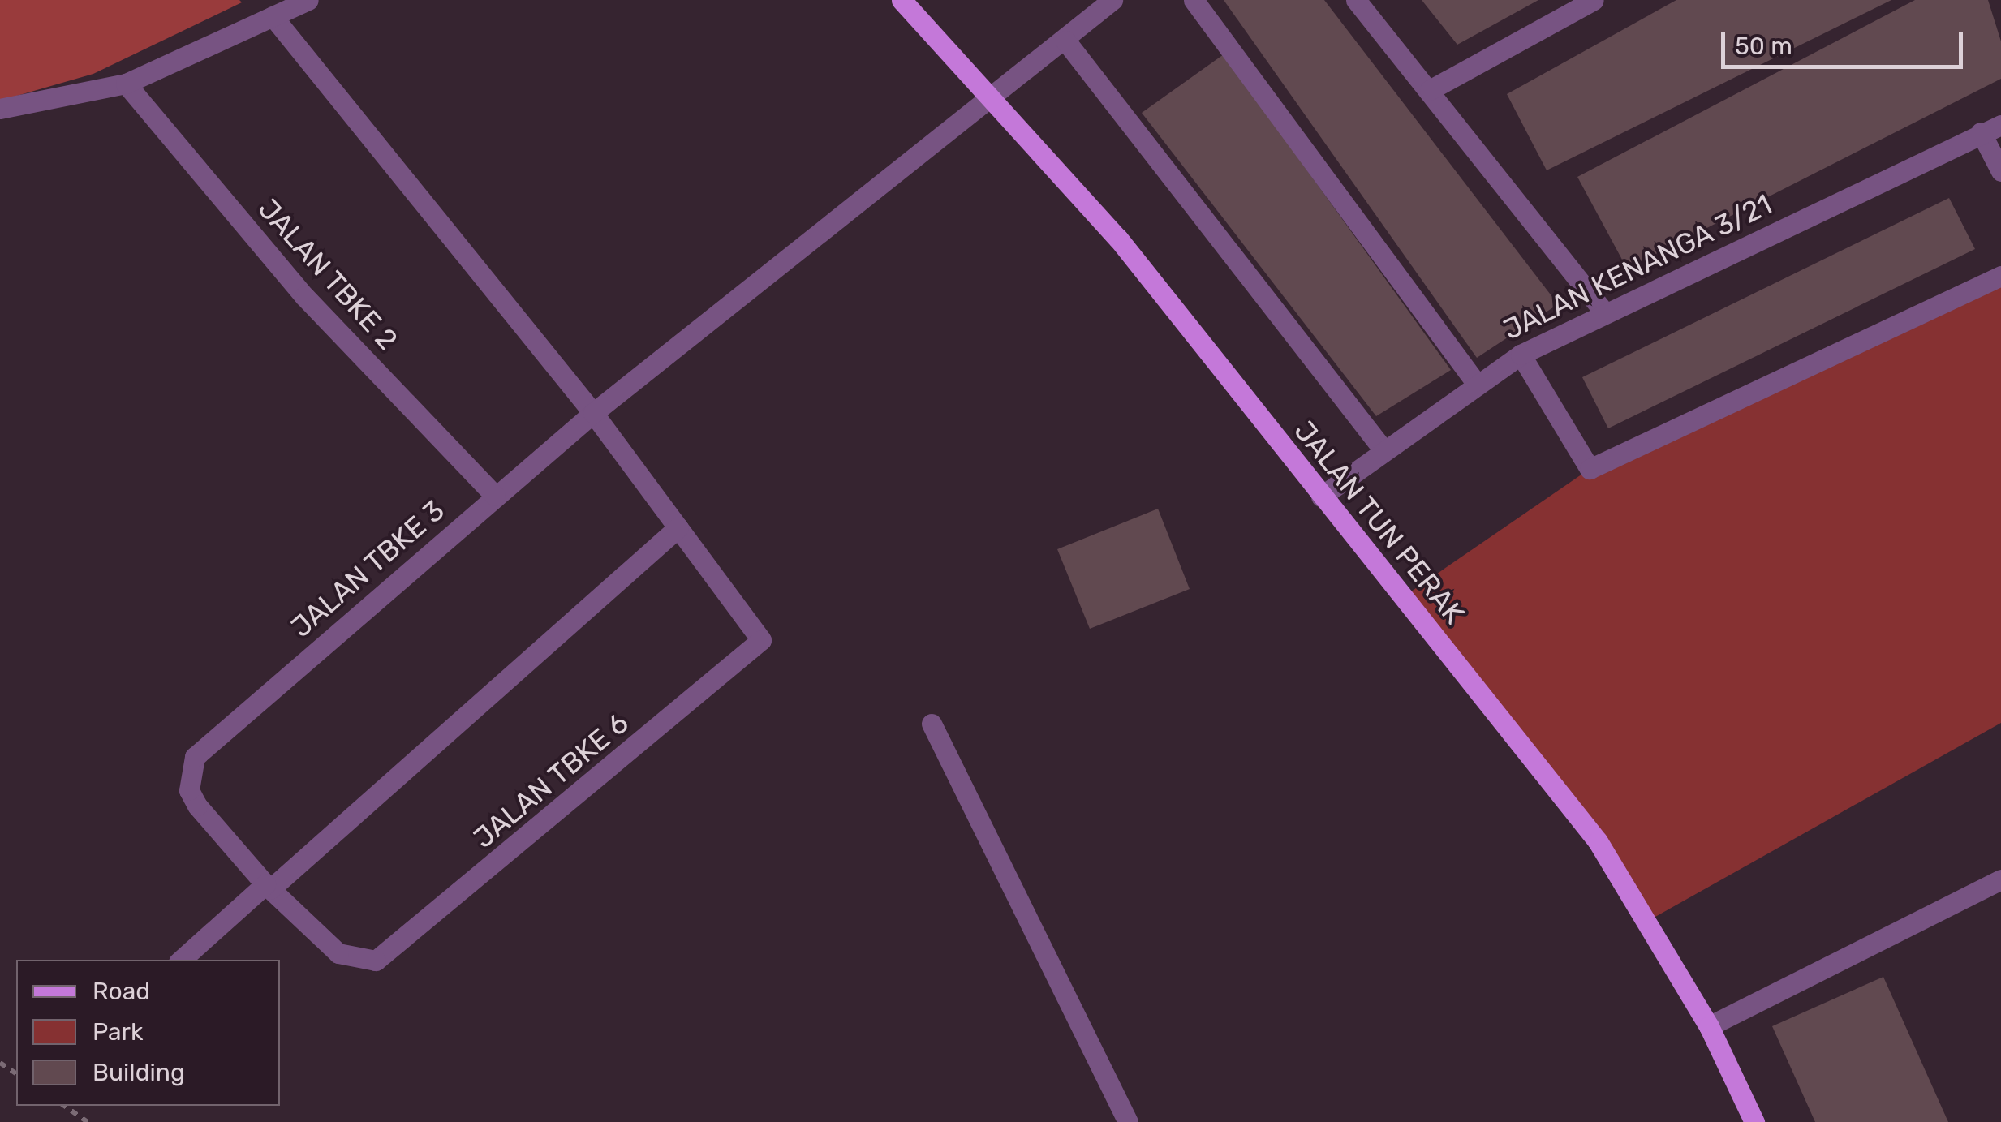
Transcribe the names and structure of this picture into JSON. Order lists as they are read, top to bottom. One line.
{"streets":{"main road":["JALAN TUN PERAK"],"street":["JALAN KENANGA 3/21","JALAN TBKE 2","JALAN TBKE 3","JALAN TBKE 6"]},"crossings":[["JALAN KENANGA 3/21","JALAN TUN PERAK"],["JALAN TBKE 2","JALAN TBKE 3"],["JALAN TUN PERAK","JALAN TBKE 3"],["JALAN TBKE 3","JALAN TBKE 6"]],"legend":["Road","Park","Building"],"scale_bar":"50 m"}
